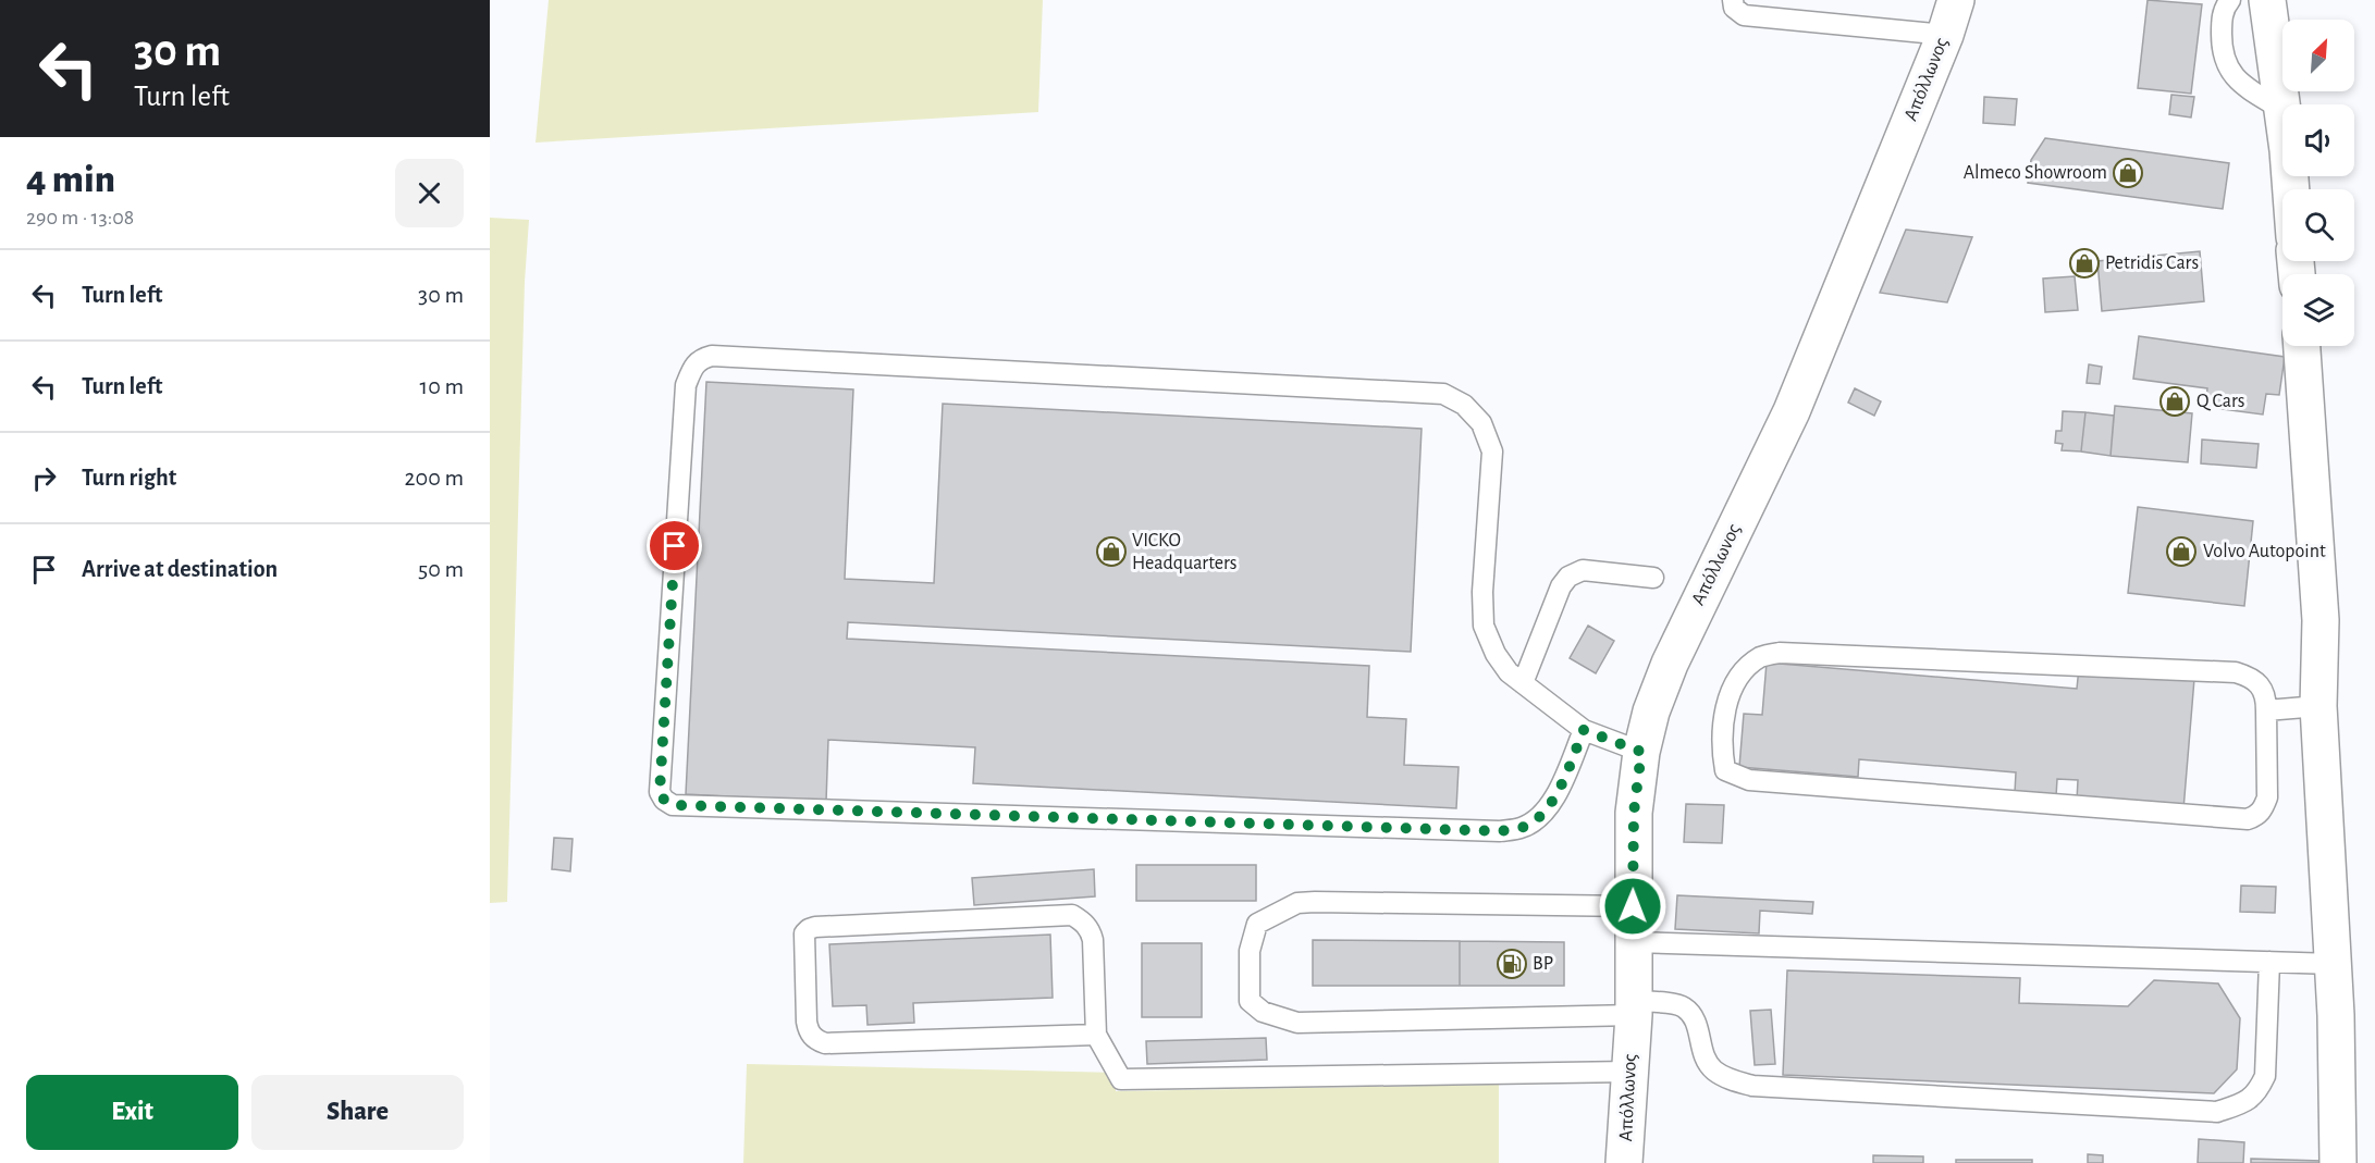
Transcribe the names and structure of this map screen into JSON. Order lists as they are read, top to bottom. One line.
{"streets":{"street":["Απόλλωνος"]},"places":{"shop":["Almeco Showroom","Petridis Cars","Q Cars","VICKO Headquarters","Volvo Autopoint"],"fuel station":["BP"]},"north":"top right","page":{"turn":["30 m","Turn left"],"heading":["4 min","290 m · 13:08"],"list":[{"name":"Turn left","value":"30 m"},{"name":"Turn left","value":"10 m"},{"name":"Turn right","value":"200 m"},{"name":"Arrive at destination","value":"50 m"}],"buttons":["Exit","Share"]}}
